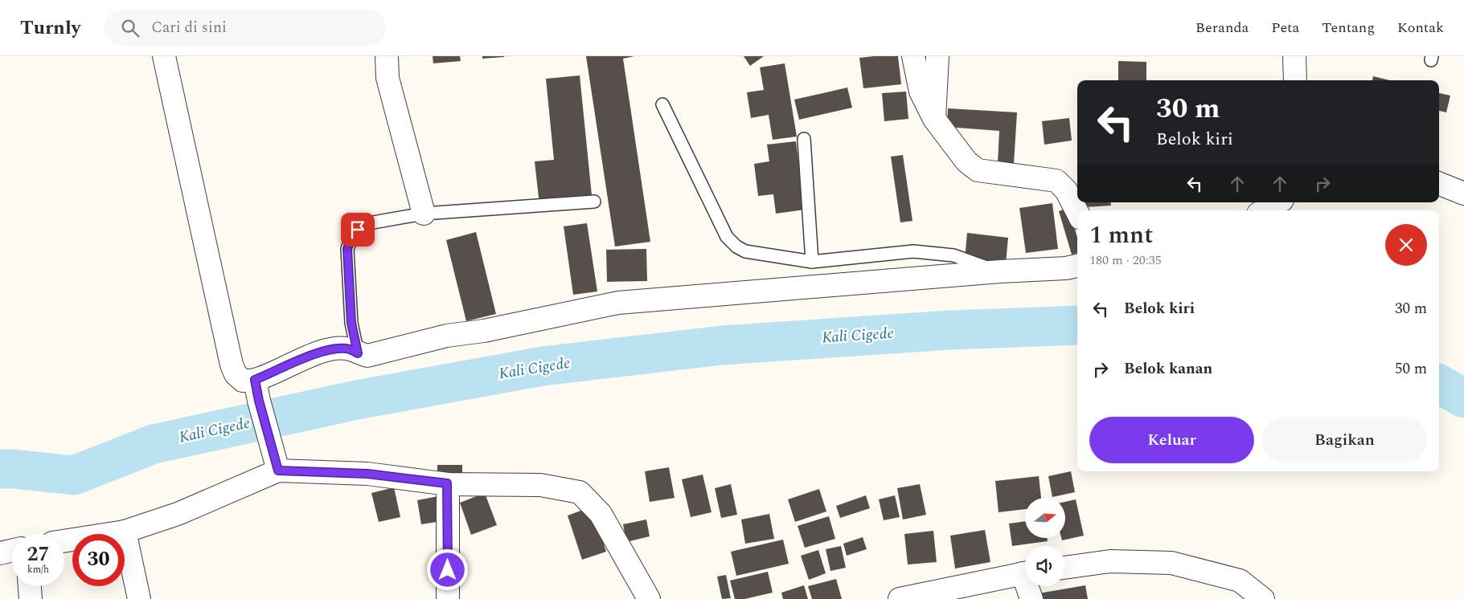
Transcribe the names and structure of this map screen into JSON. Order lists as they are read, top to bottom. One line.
{"water":["Kali Cigede"],"north":"right","page":{"header":"Turnly","search":"Cari di sini","nav":["Beranda","Peta","Tentang","Kontak"],"turn":["30 m","Belok kiri"],"heading":["1 mnt","180 m · 20:35"],"list":[{"name":"Belok kiri","value":"30 m"},{"name":"Belok kanan","value":"50 m"}],"buttons":["Keluar","Bagikan"],"speed":"27 km/h","limit":"30"}}
